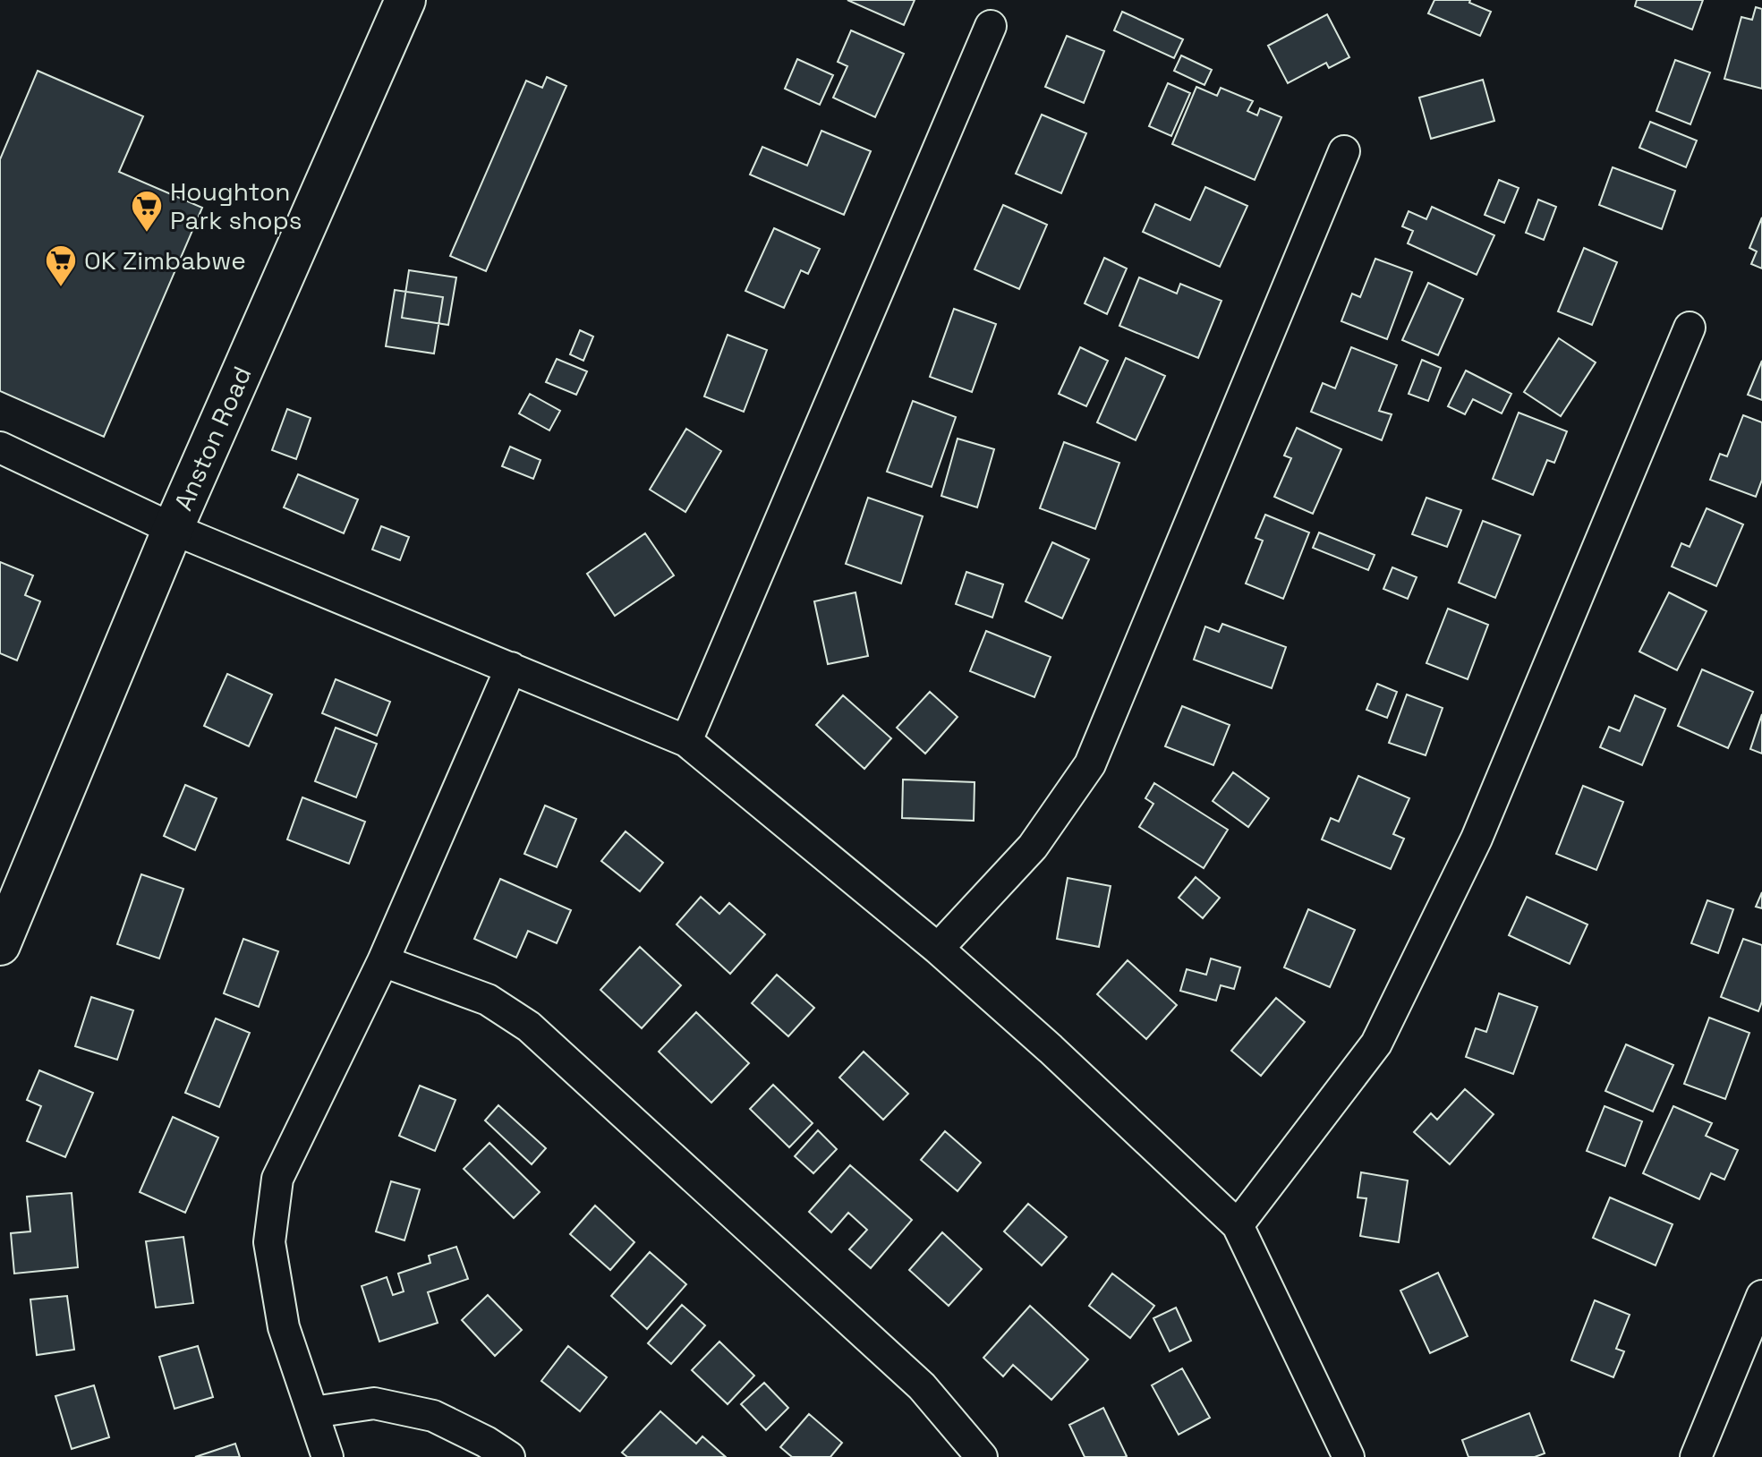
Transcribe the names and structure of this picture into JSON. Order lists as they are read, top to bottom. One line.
{"streets":{"main road":["Anston Road"]},"places":{"supermarket":["Houghton Park shops","OK Zimbabwe"]}}
